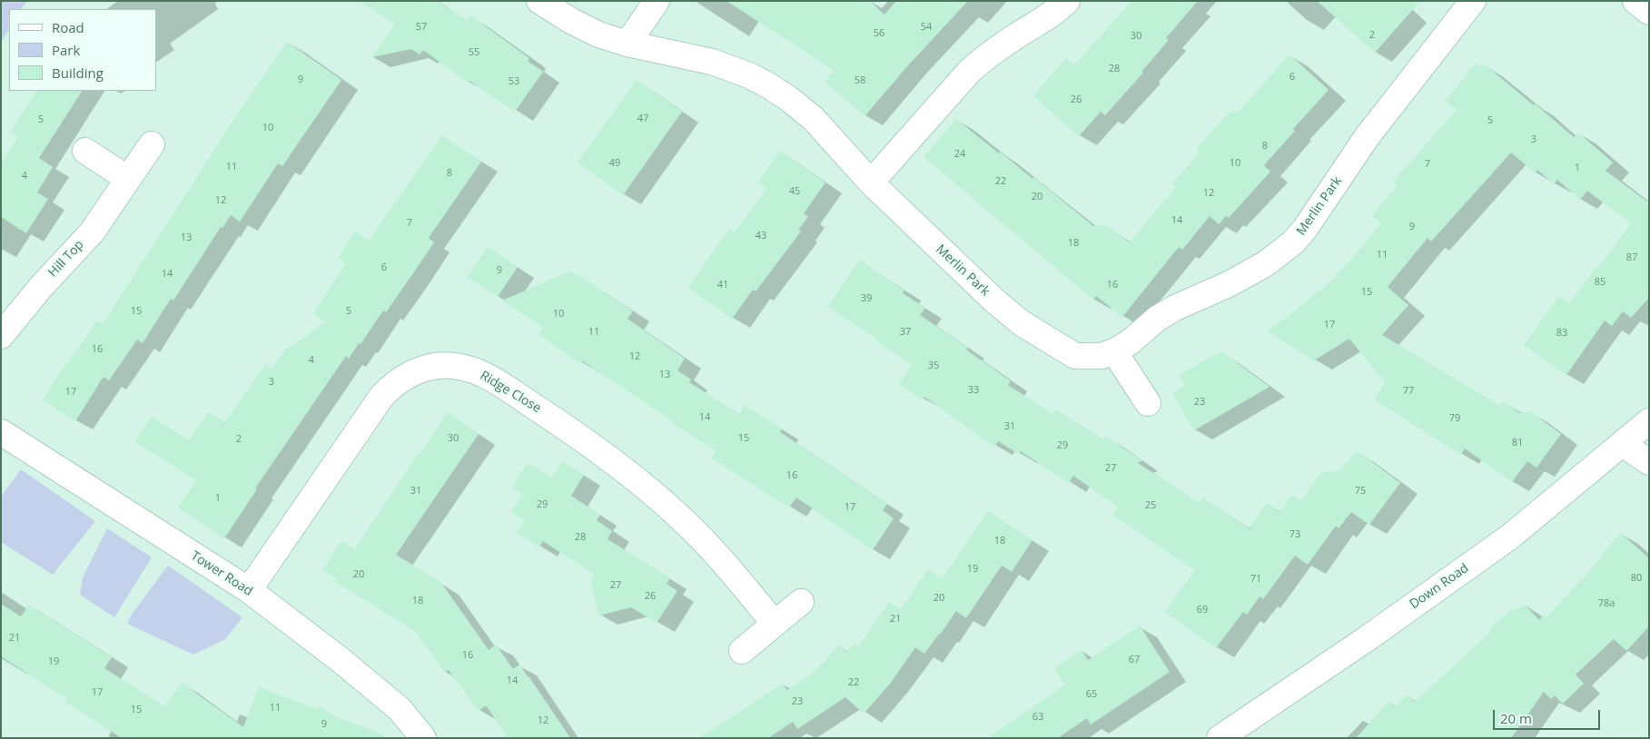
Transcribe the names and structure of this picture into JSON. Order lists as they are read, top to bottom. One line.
{"streets":{"street":["Merlin Park","Hill Top","Ridge Close","Tower Road","Down Road"]},"crossings":[["Ridge Close","Tower Road"]],"house_numbers":["57","54","56","2","30","55","28","6","9","58","53","26","47","5","5","10","3","8","24","49","10","7","11","1","8","4","22","45","12","20","12","14","7","9","43","13","18","11","87","6","9","14","85","41","16","15","39","15","5","10","17","11","37","83","16","12","4","35","13","3","33","77","17","23","14","79","31","30","15","2","81","29","27","16","31","75","1","29","25","17","73","28","18","19","20","80","71","27","26","20","18","78a","69","21","21","16","67","19","14","22","17","65","23","11","15","63","12","9"],"legend":["Road","Park","Building"],"scale_bar":"20 m"}
